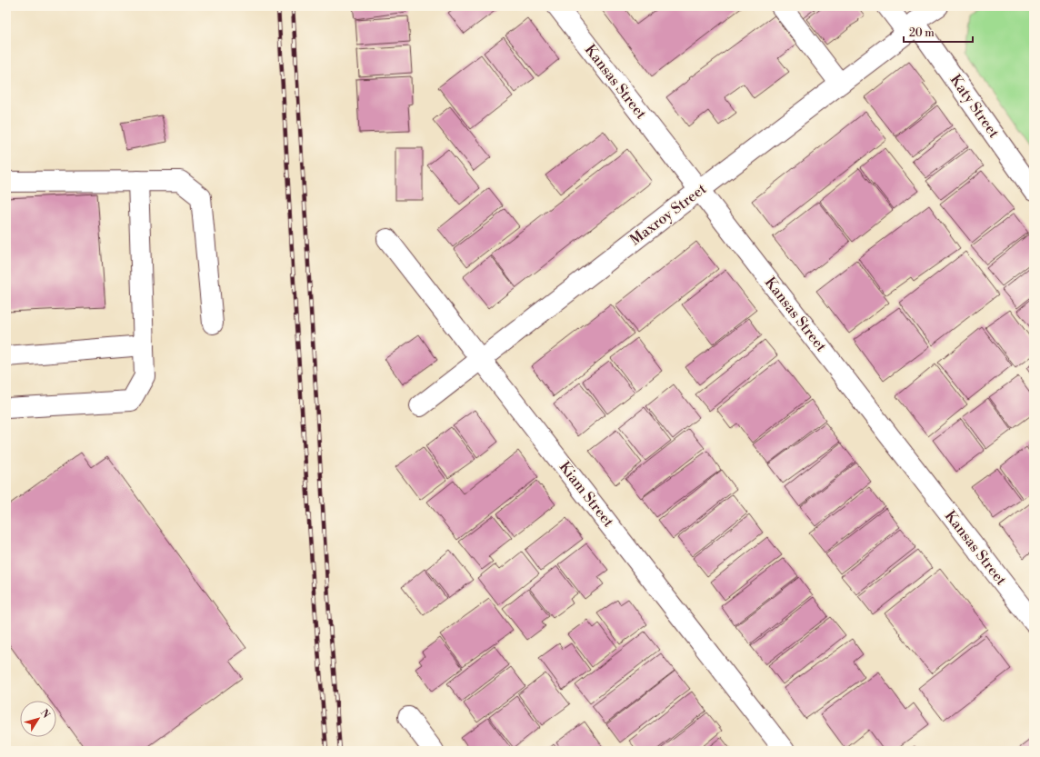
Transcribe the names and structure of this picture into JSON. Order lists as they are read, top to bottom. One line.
{"streets":{"street":["Kansas Street","Katy Street","Maxroy Street","Kiam Street"]},"crossings":[["Kansas Street","Maxroy Street"],["Katy Street","Maxroy Street"],["Maxroy Street","Kiam Street"]],"scale_bar":"20 m","north":"top right"}
